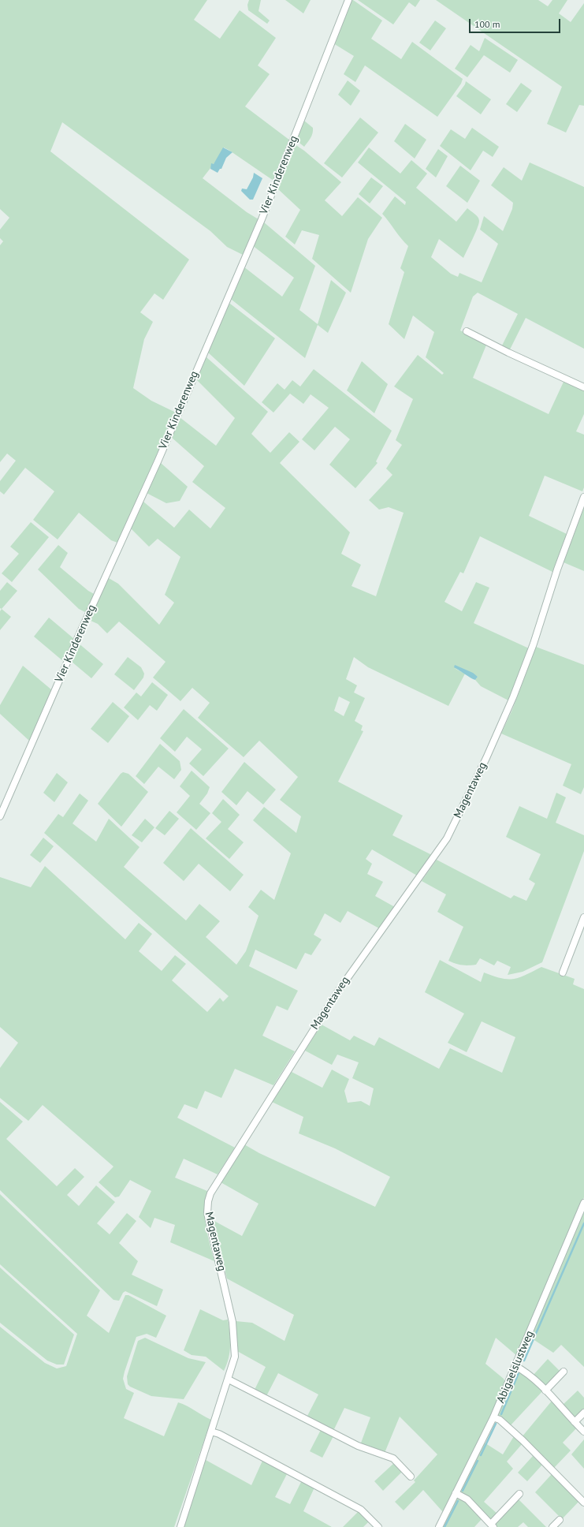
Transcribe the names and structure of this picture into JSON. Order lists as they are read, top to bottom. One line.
{"streets":{"street":["Vier Kinderenweg","Magentaweg","Abigaelslustweg"]},"scale_bar":"100 m"}
